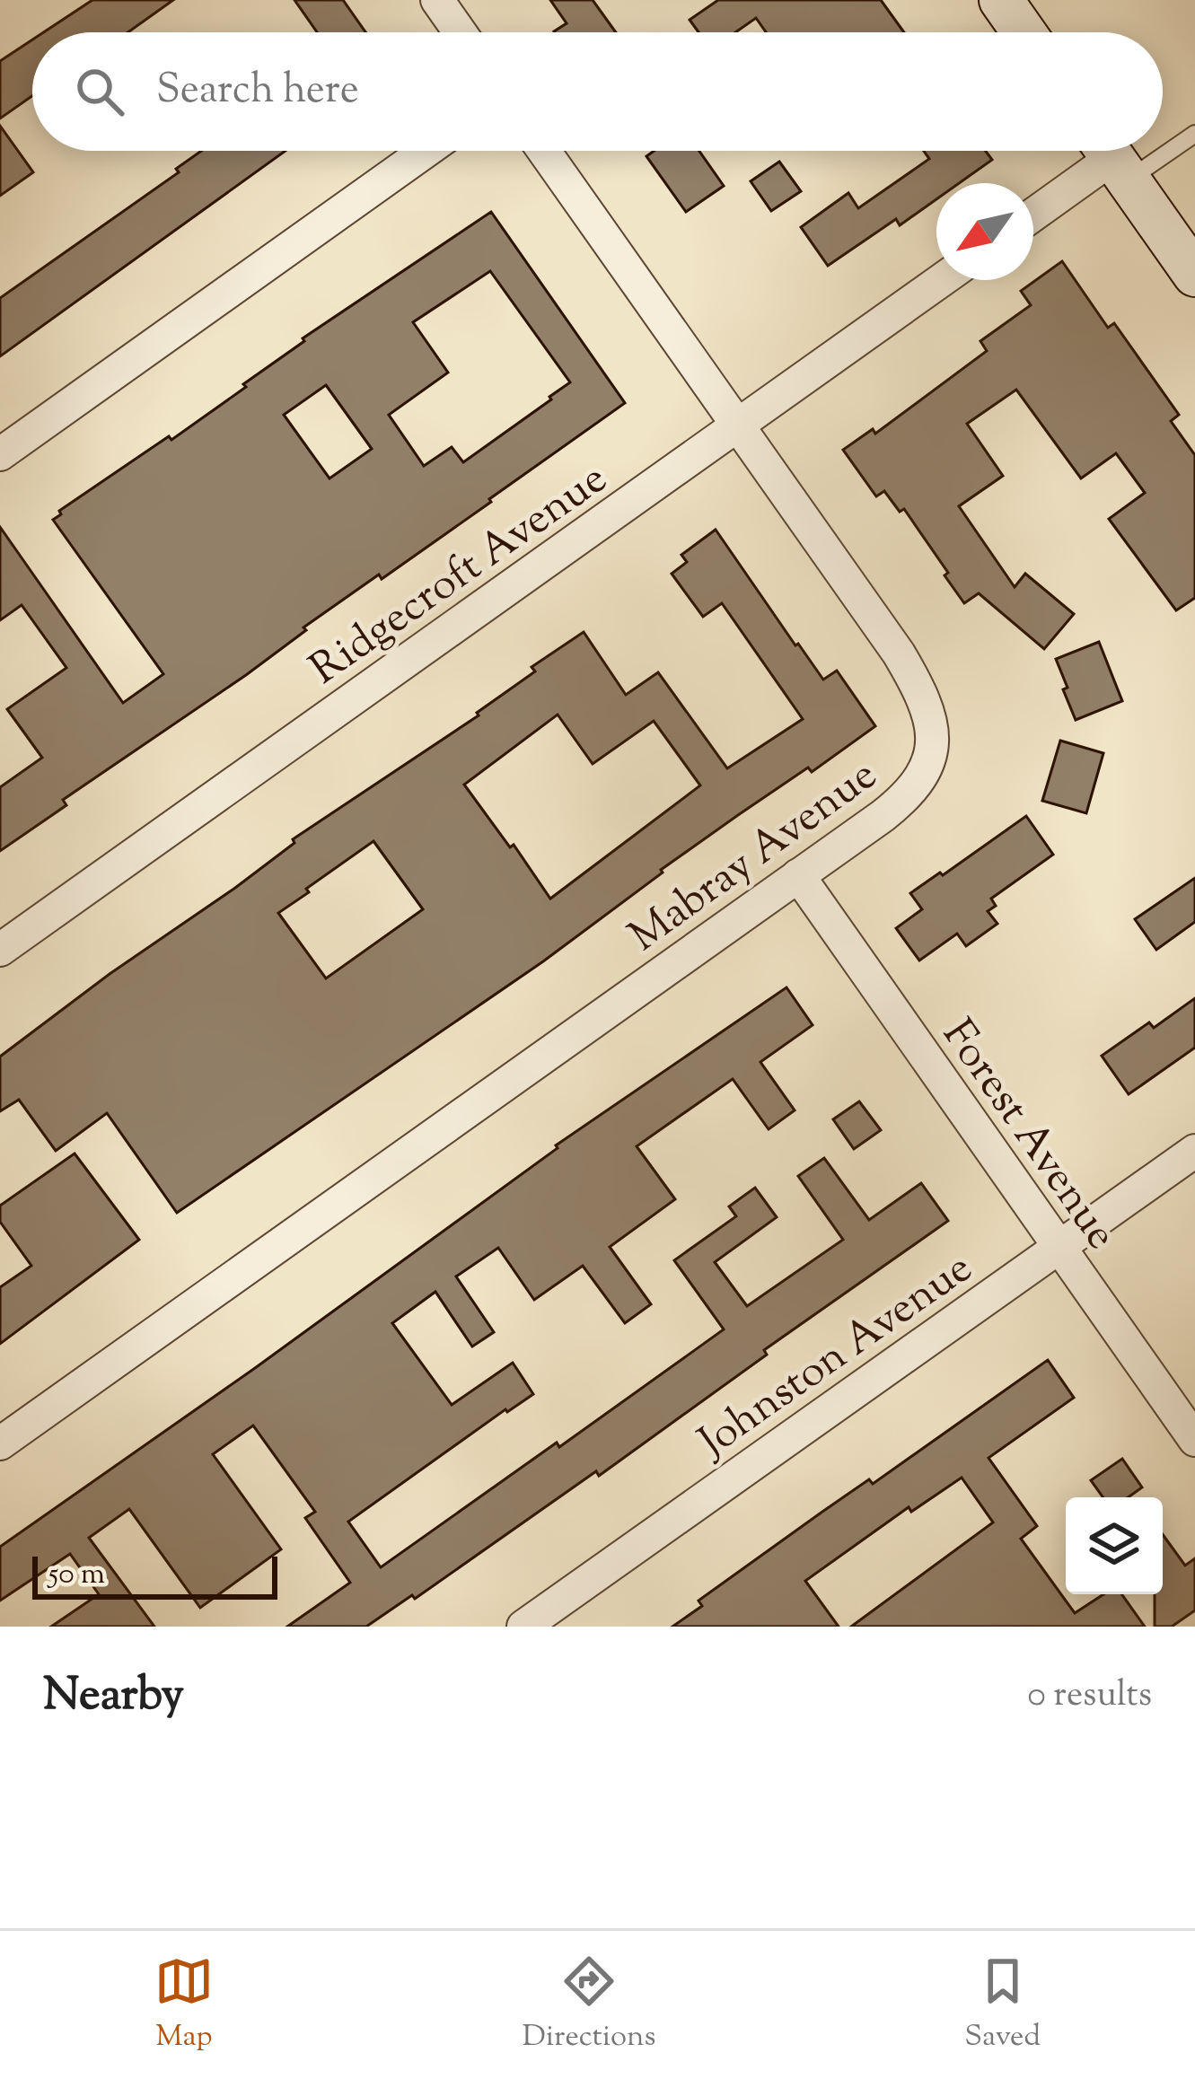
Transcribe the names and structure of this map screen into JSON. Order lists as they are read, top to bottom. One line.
{"streets":{"street":["Ridgecroft Avenue","Mabray Avenue","Forest Avenue","Johnston Avenue"]},"crossings":[["Ridgecroft Avenue","Mabray Avenue"],["Mabray Avenue","Forest Avenue"],["Forest Avenue","Johnston Avenue"]],"scale_bar":"50 m","north":"bottom left","page":{"search":"Search here","scale":"50 m","heading":["Nearby","0 results"],"nav":["Map","Directions","Saved"]}}
